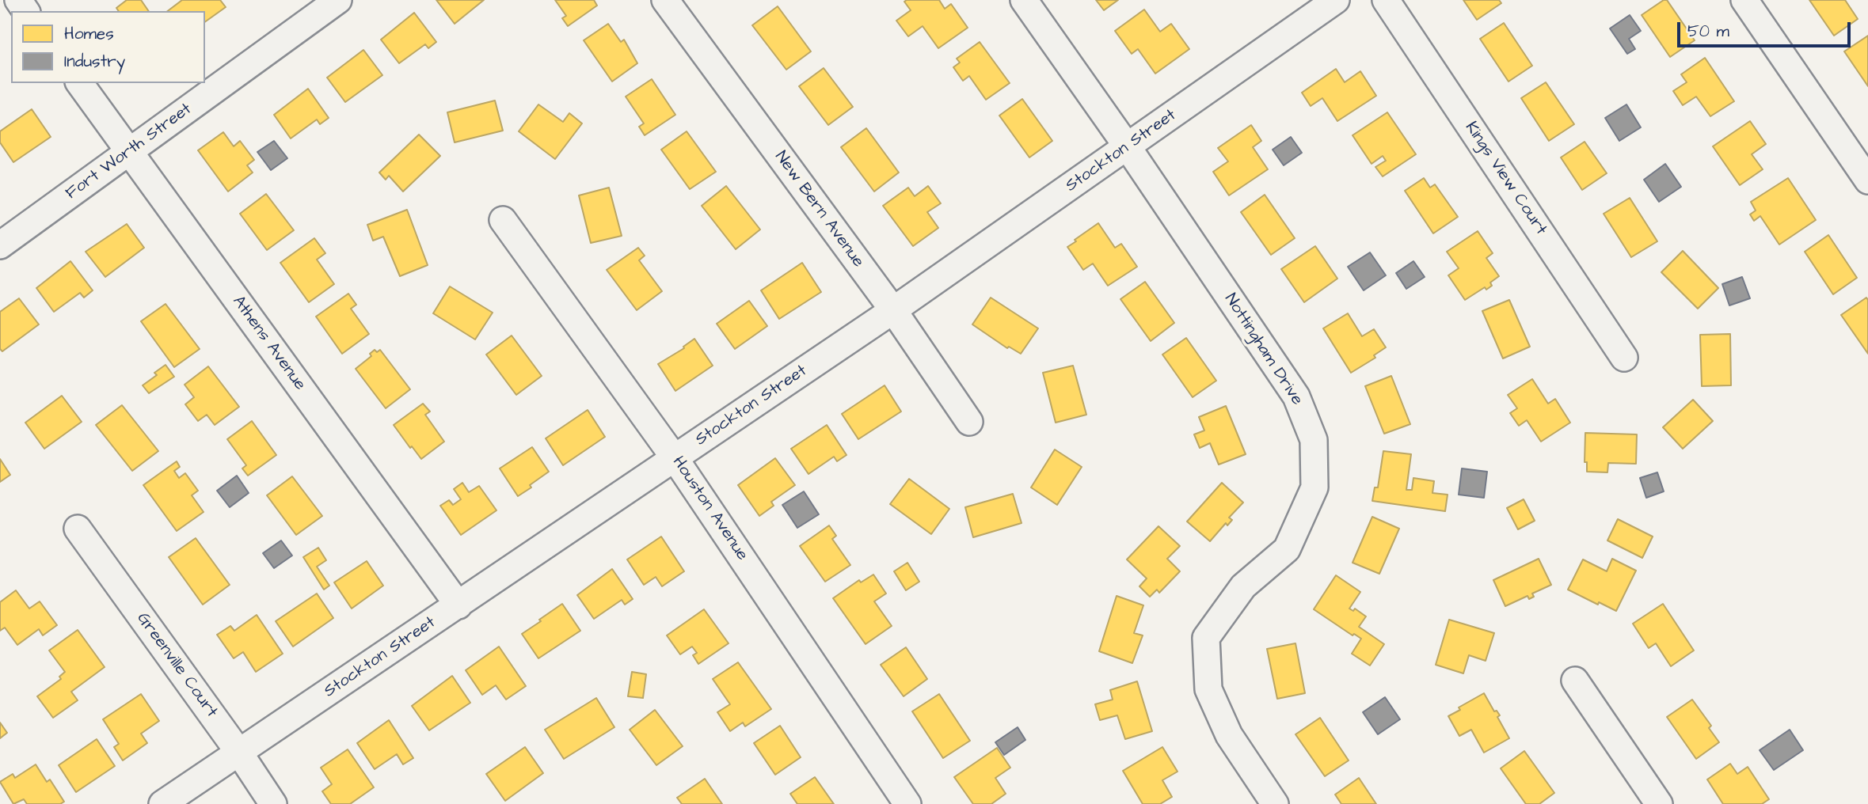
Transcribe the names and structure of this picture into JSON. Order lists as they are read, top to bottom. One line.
{"streets":{"street":["Stockton Street","Fort Worth Street","Kings View Court","New Bern Avenue","Athens Avenue","Nottingham Drive","Houston Avenue","Greenville Court"]},"crossings":[["Stockton Street","New Bern Avenue"],["Stockton Street","Athens Avenue"],["Stockton Street","Nottingham Drive"],["Stockton Street","Houston Avenue"],["Stockton Street","Greenville Court"],["Fort Worth Street","Athens Avenue"]],"legend":["Homes","Industry"],"scale_bar":"50 m"}
